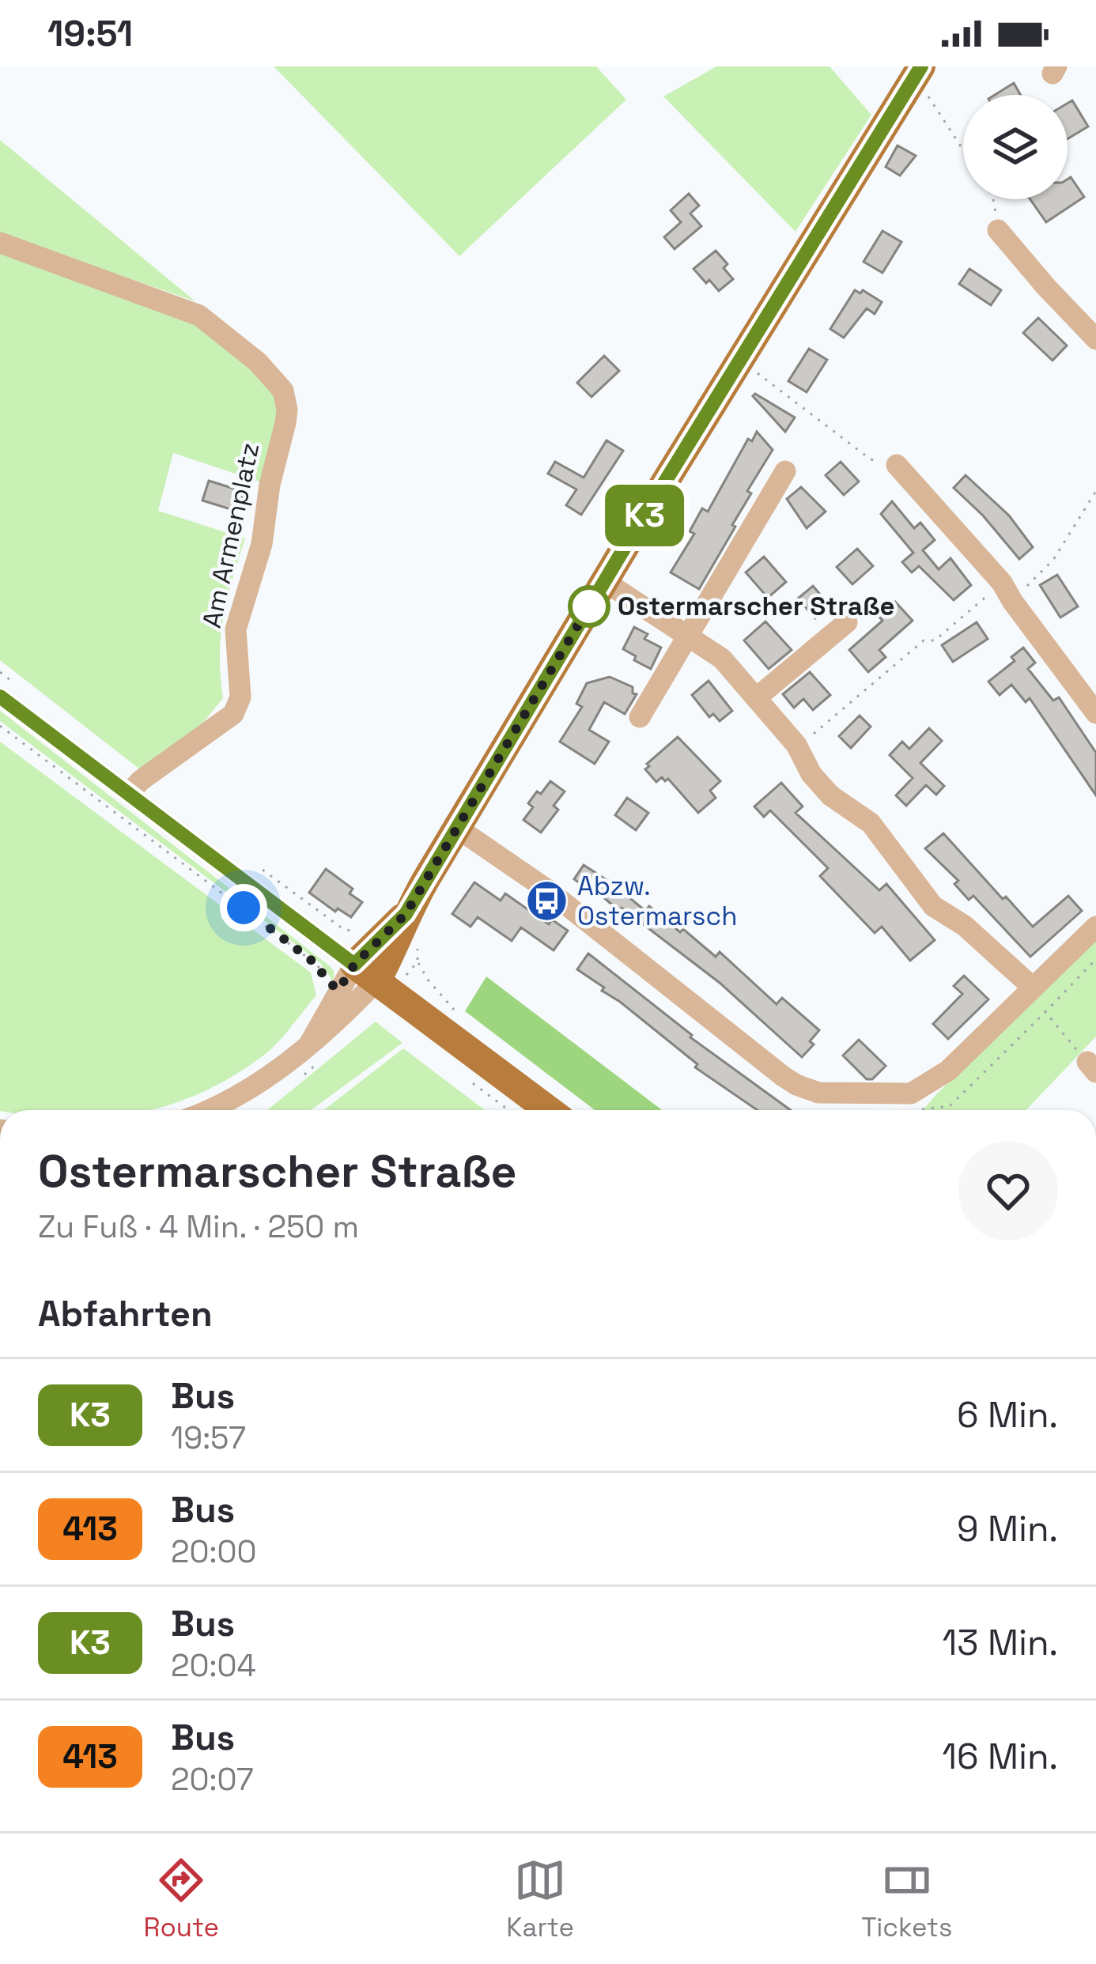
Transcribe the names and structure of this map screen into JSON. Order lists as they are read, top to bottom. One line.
{"streets":{"street":["Am Armenplatz"]},"places":{"other":["Ostermarscher Straße"],"bus stop":["Abzw. Ostermarsch"]},"lines":["bus line K3"],"page":{"status":"19:51","on_map":"K3","heading":[["Ostermarscher Straße","Zu Fuß · 4 Min. · 250 m"],"Abfahrten"],"list":[{"mark":"K3","name":"Bus","note":"19:57","value":"6 Min."},{"mark":"413","name":"Bus","note":"20:00","value":"9 Min."},{"mark":"K3","name":"Bus","note":"20:04","value":"13 Min."},{"mark":"413","name":"Bus","note":"20:07","value":"16 Min."}],"tabs":["Route","Karte","Tickets"]}}
